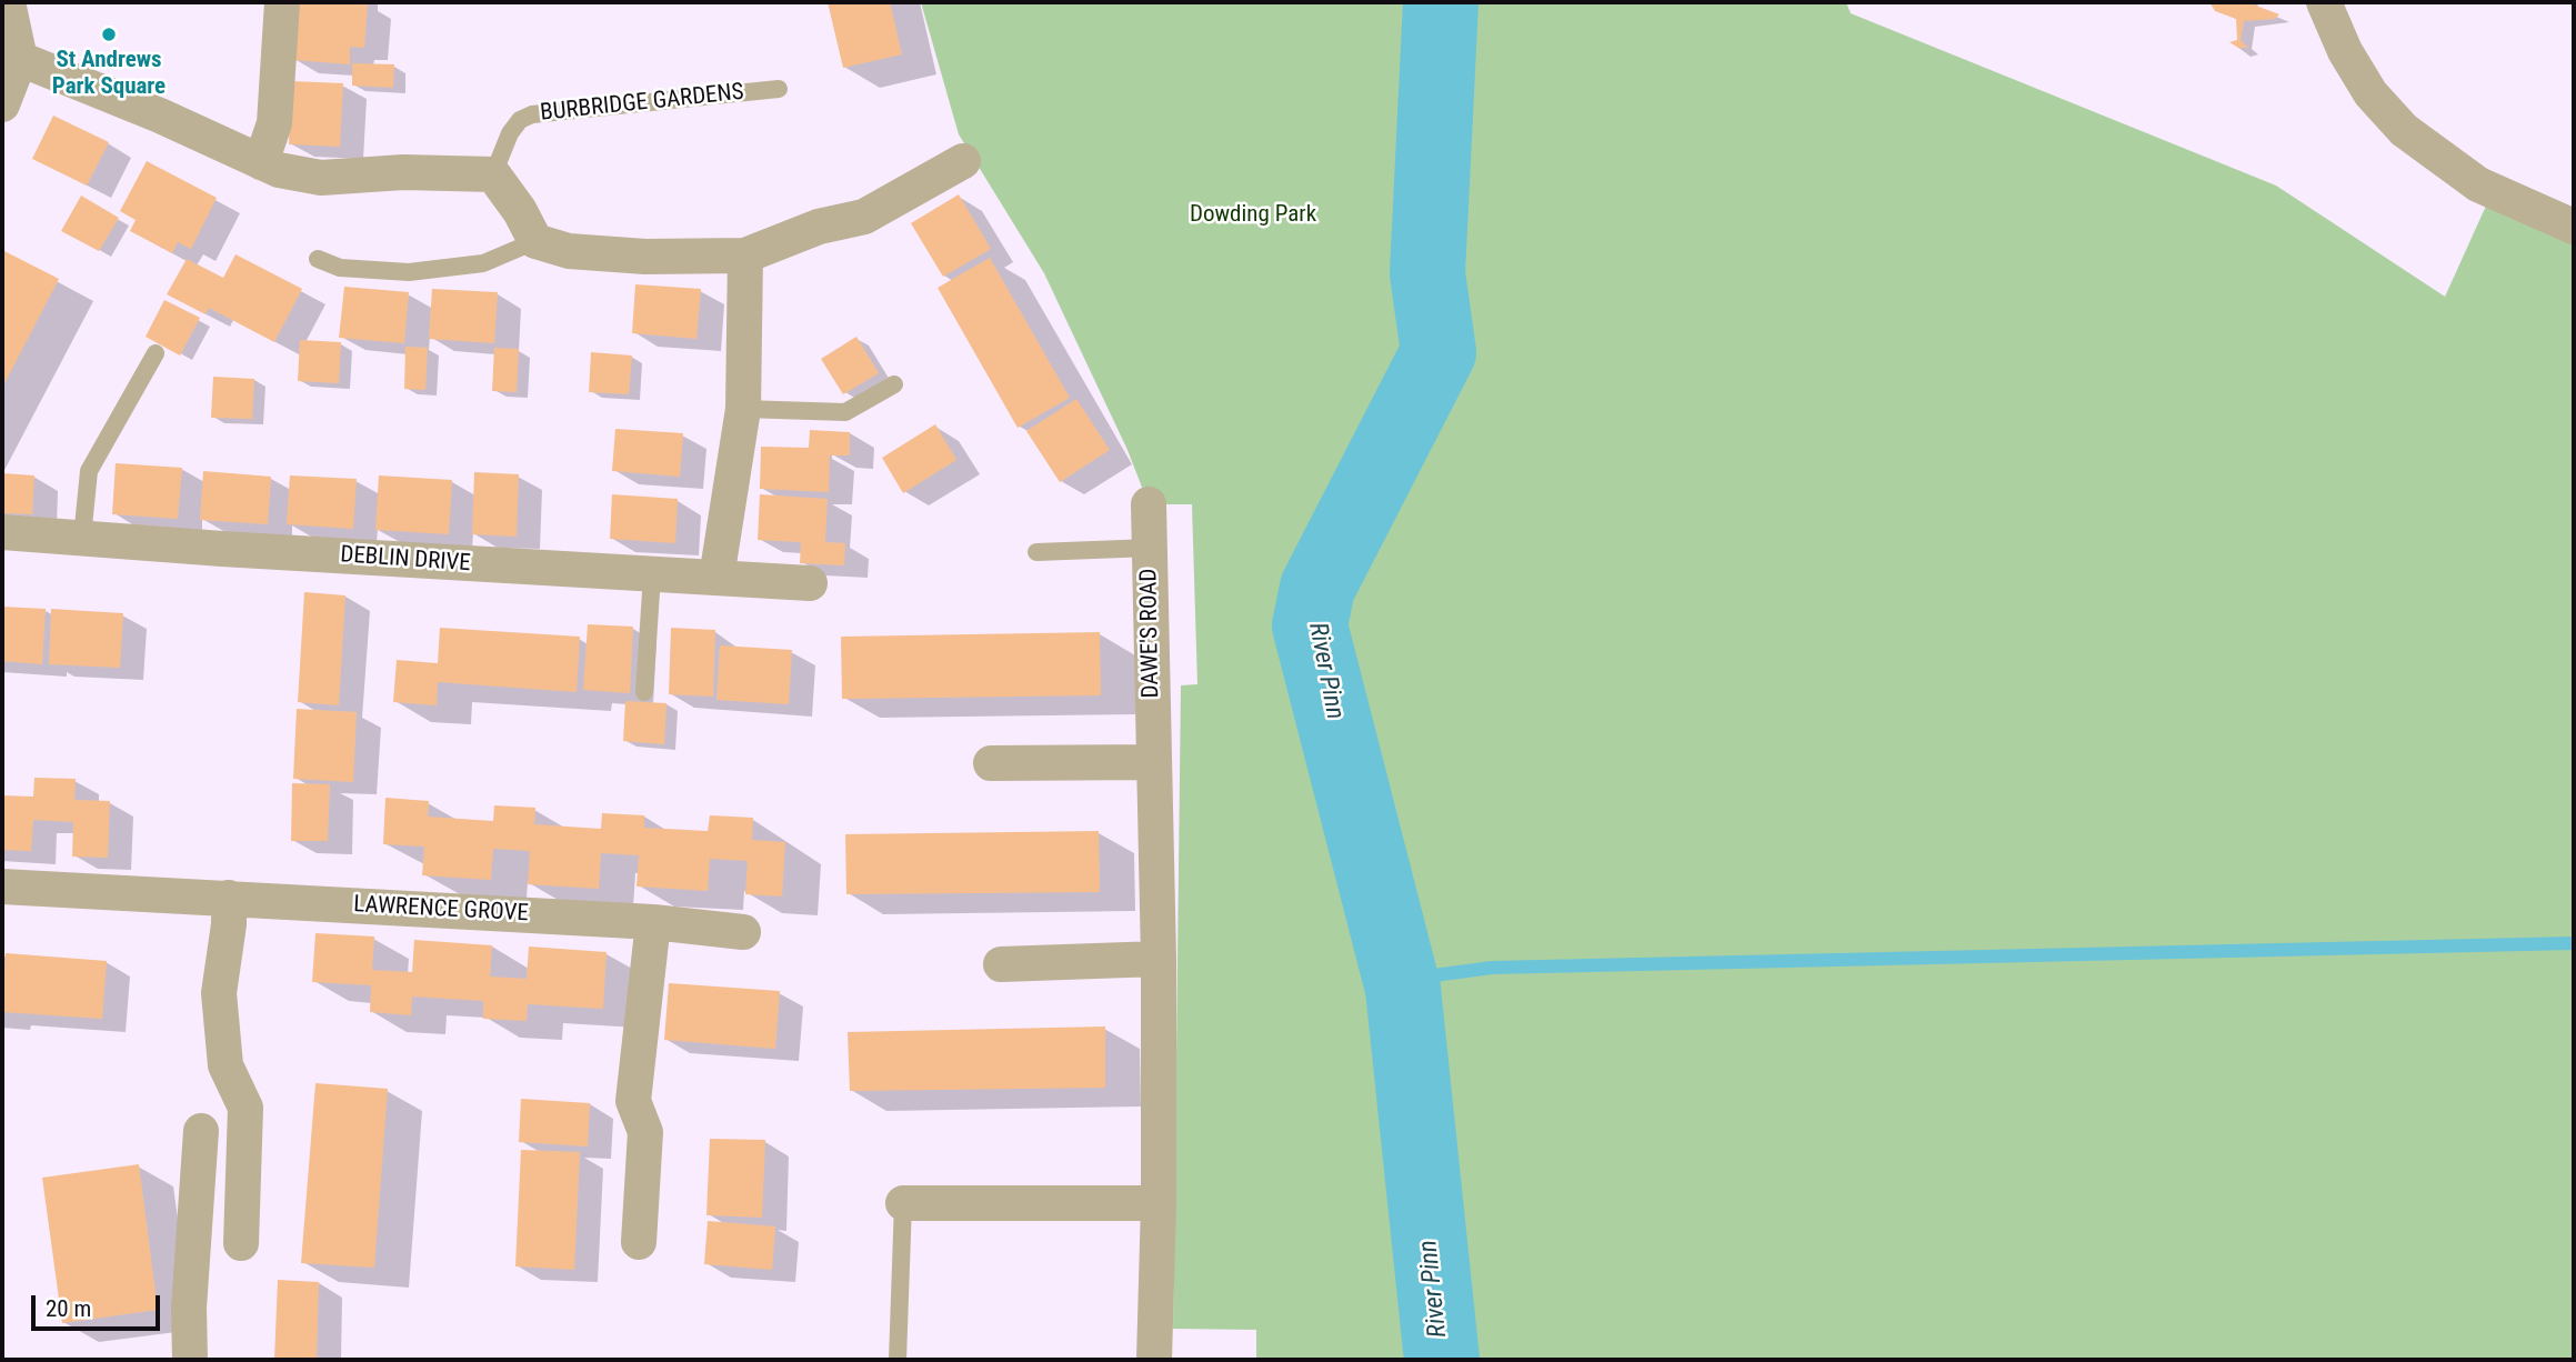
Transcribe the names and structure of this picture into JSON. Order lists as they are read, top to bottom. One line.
{"streets":{"street":["DEBLIN DRIVE","DAWE'S ROAD","LAWRENCE GROVE"],"lane":["BURBRIDGE GARDENS"]},"water":["River Pinn"],"parks":["Dowding Park"],"places":["St Andrews Park Square"],"scale_bar":"20 m"}
